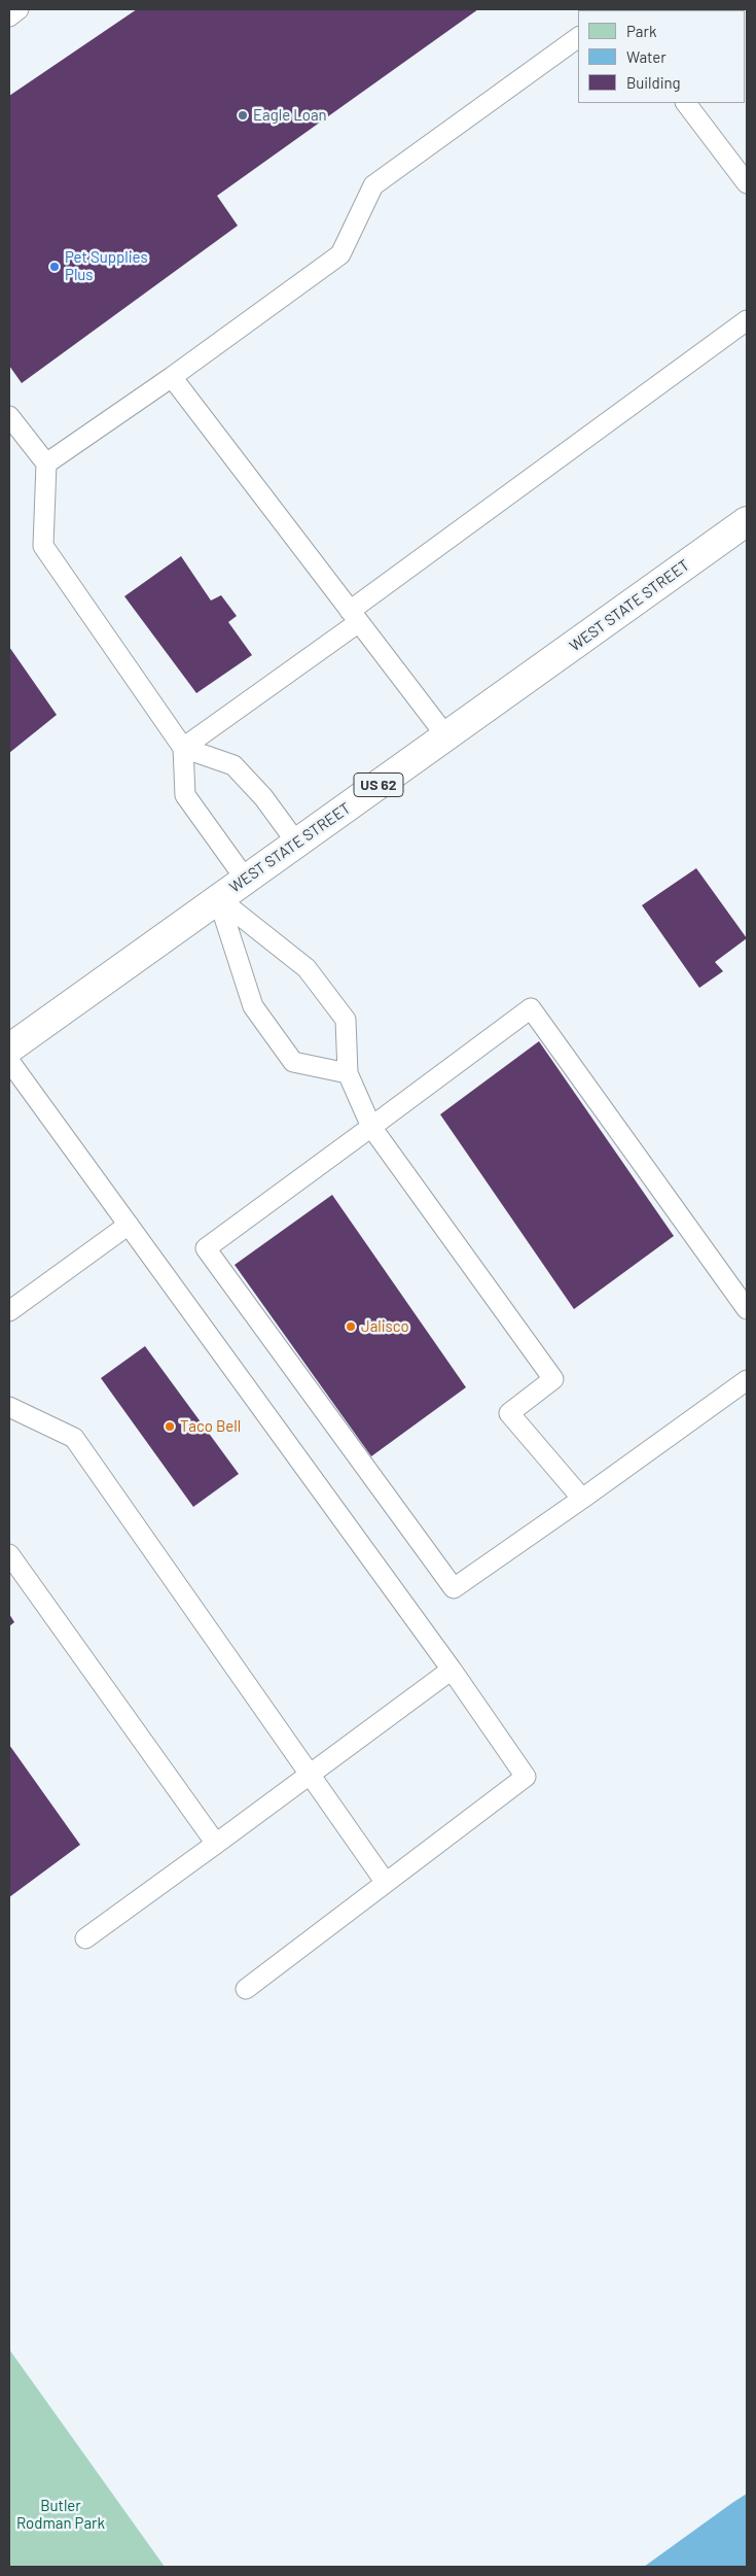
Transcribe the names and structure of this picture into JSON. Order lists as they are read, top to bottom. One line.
{"streets":{"highway":["WEST STATE STREET","US 62"]},"parks":["Butler Rodman Park"],"places":["Eagle Loan","Pet Supplies Plus","Jalisco","Taco Bell"],"legend":["Park","Water","Building"]}
